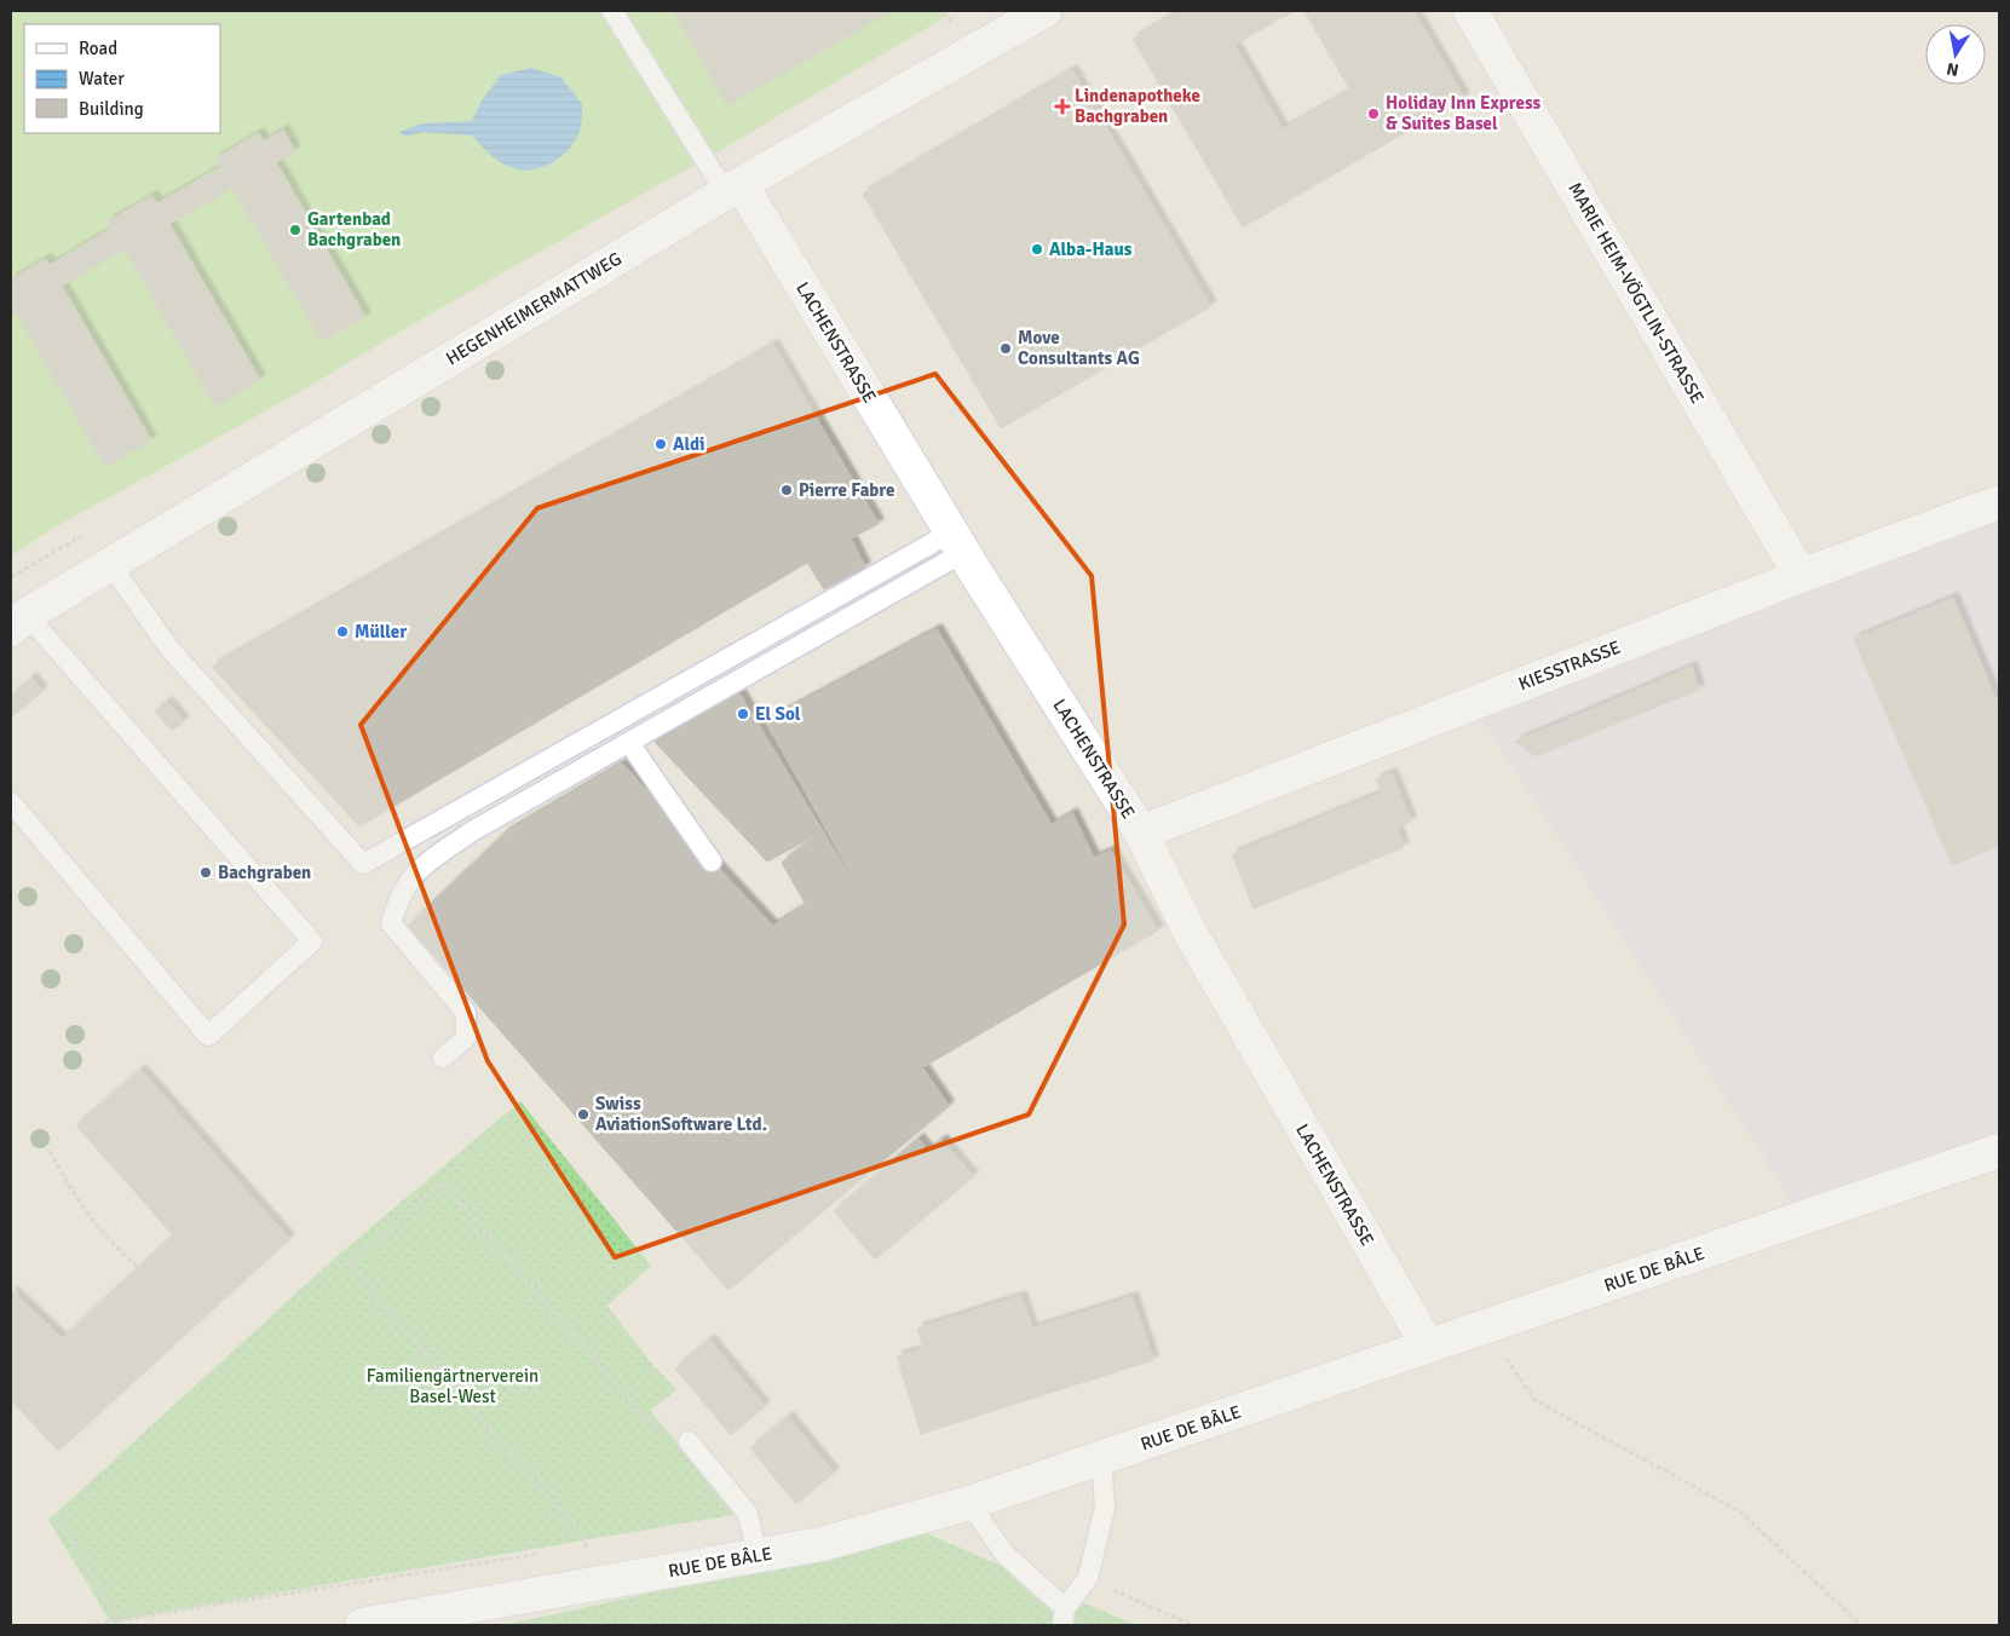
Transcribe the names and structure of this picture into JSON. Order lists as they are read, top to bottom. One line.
{"streets":{"street":["MARIE HEIM-VÖGTLIN-STRASSE","HEGENHEIMERMATTWEG","LACHENSTRASSE","KIESSTRASSE","RUE DE BÂLE"]},"crossings":[["MARIE HEIM-VÖGTLIN-STRASSE","KIESSTRASSE"],["HEGENHEIMERMATTWEG","LACHENSTRASSE"],["LACHENSTRASSE","KIESSTRASSE"],["LACHENSTRASSE","RUE DE BÂLE"]],"parks":["Familiengärtnerverein Basel-West"],"places":{"health":["Lindenapotheke Bachgraben"],"other":["Holiday Inn Express & Suites Basel","Gartenbad Bachgraben","Alba-Haus","Move Consultants AG","Aldi","Pierre Fabre","Müller","El Sol","Bachgraben","Swiss AviationSoftware Ltd."]},"legend":["Road","Water","Building"],"north":"bottom"}
